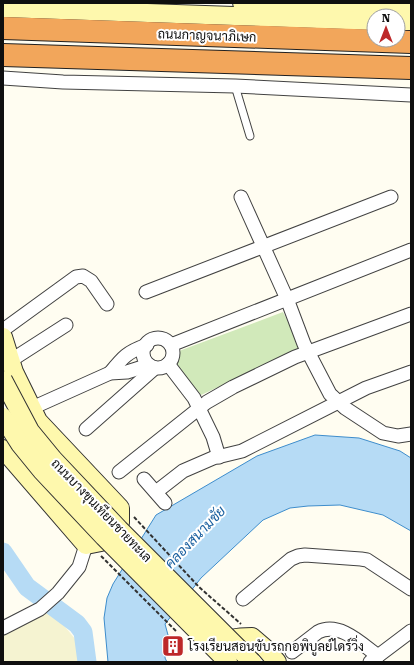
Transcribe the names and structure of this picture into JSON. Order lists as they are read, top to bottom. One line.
{"streets":{"highway":["ถนนกาญจนาภิเษก"],"main road":["ถนนบางขุนเทียนชายทะเล"]},"water":["คลองสนามชัย"],"places":{"building":["โรงเรียนสอนขับรถกอพิบูลย์ไดร์วิ่ง"]},"north":"top"}
